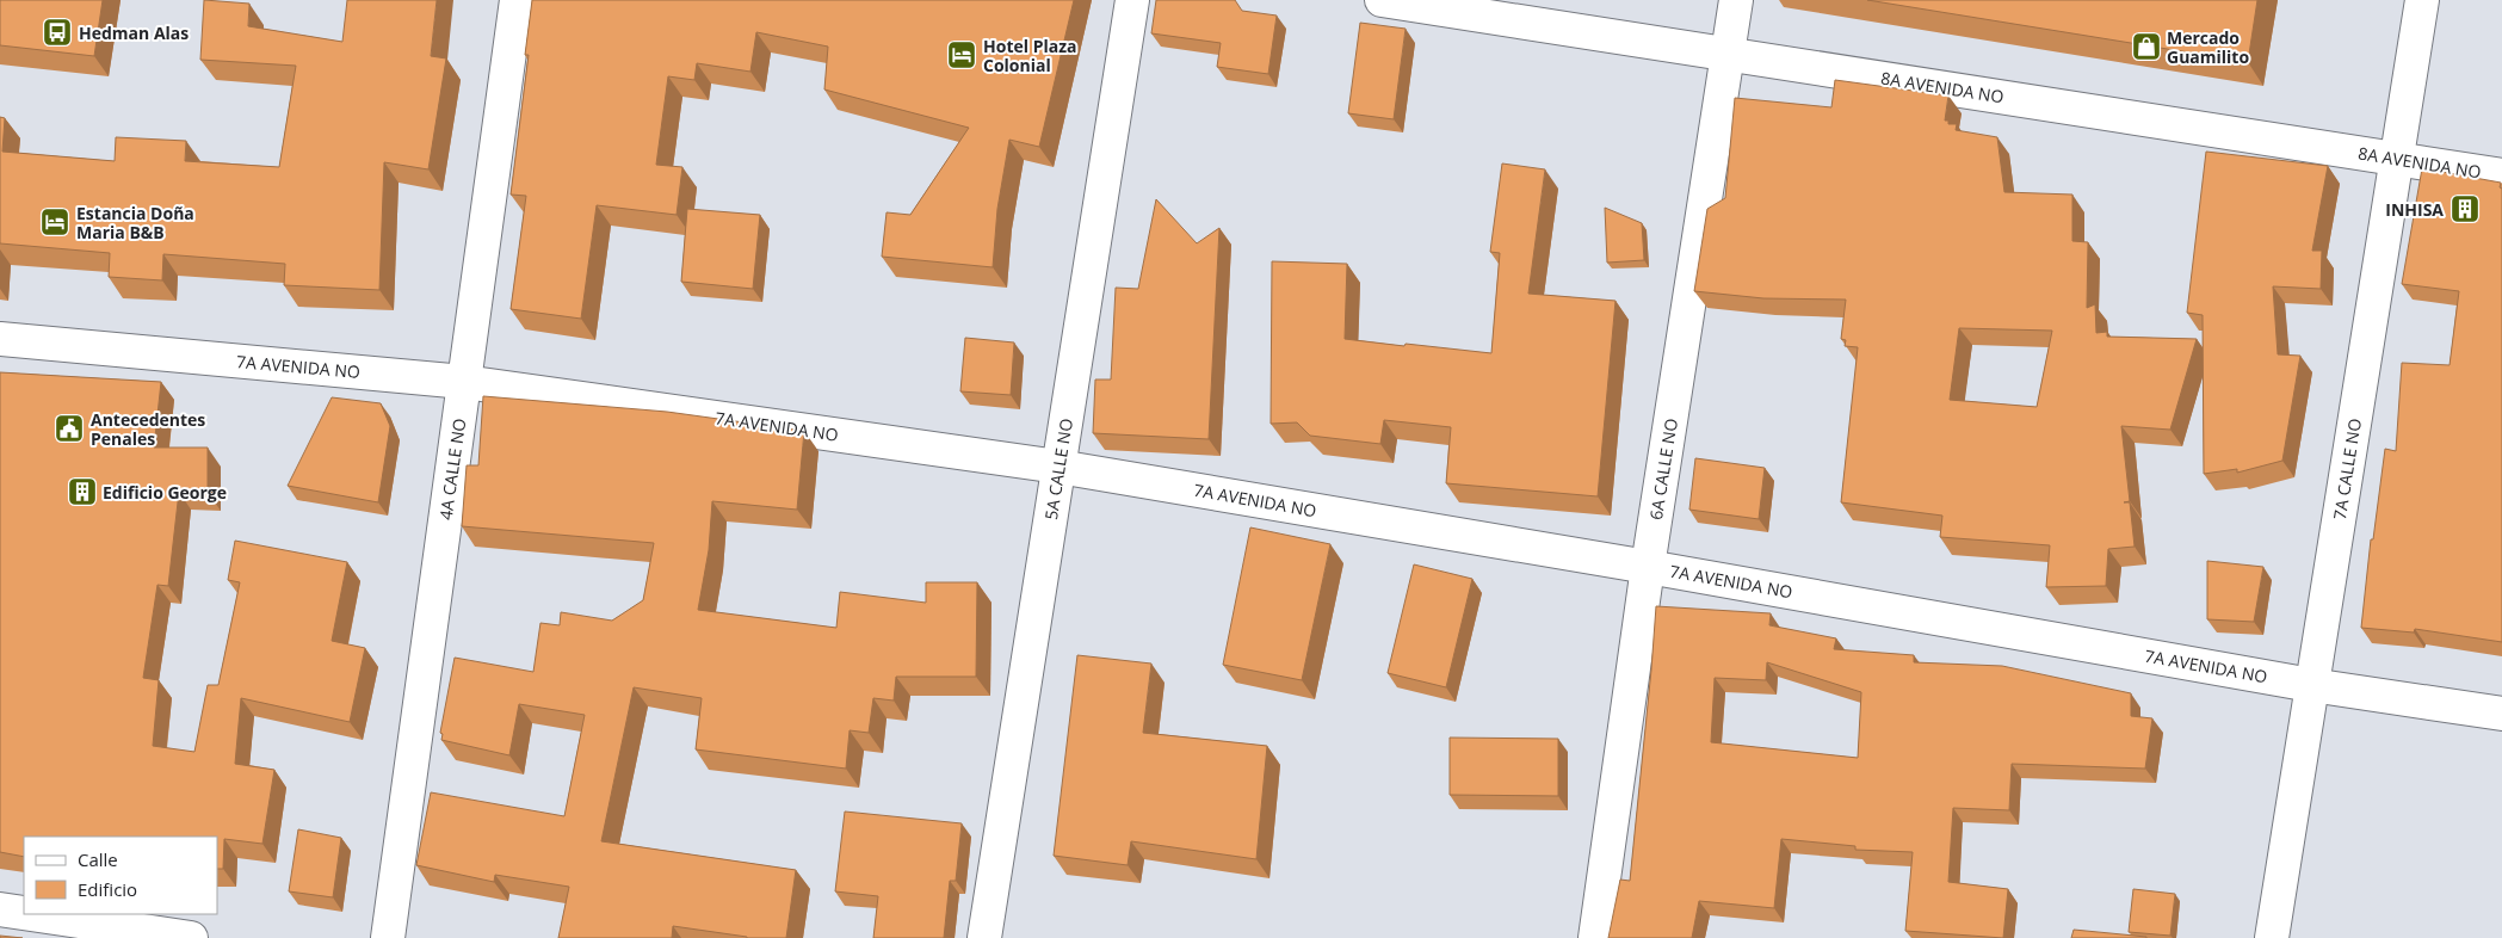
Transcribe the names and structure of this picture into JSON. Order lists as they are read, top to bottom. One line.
{"streets":{"street":["8A AVENIDA NO","7A AVENIDA NO","4A CALLE NO","5A CALLE NO","6A CALLE NO","7A CALLE NO"]},"crossings":[["8A AVENIDA NO","6A CALLE NO"],["8A AVENIDA NO","7A CALLE NO"],["7A AVENIDA NO","4A CALLE NO"],["7A AVENIDA NO","5A CALLE NO"],["7A AVENIDA NO","6A CALLE NO"],["7A AVENIDA NO","7A CALLE NO"]],"places":{"bus stop":["Hedman Alas"],"shop":["Mercado Guamilito"],"hotel":["Hotel Plaza Colonial","Estancia Doña Maria B&B"],"building":["INHISA","Edificio George"],"public building":["Antecedentes Penales"]},"legend":["Calle","Edificio"]}
